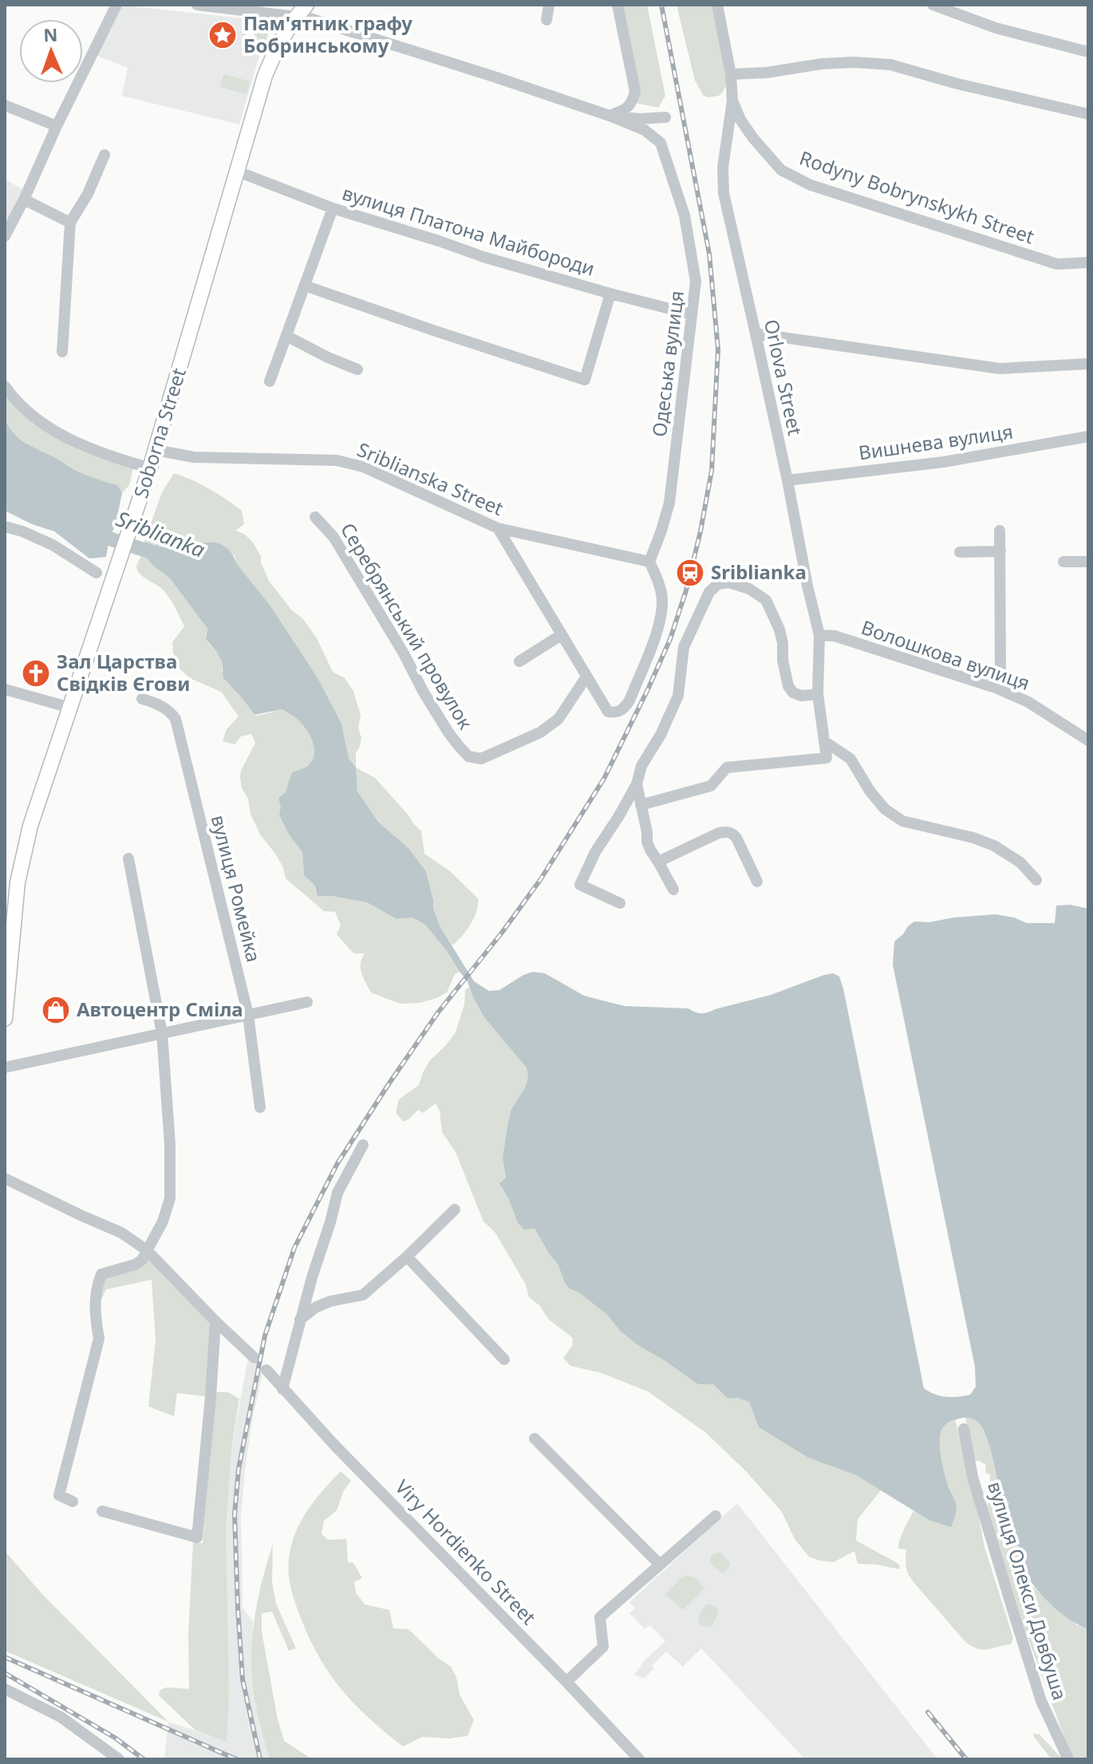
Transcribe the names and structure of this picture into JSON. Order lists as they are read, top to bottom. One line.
{"streets":{"main road":["Soborna Street"],"street":["Rodyny Bobrynskykh Street","вулиця Платона Майбороди","Одеська вулиця","Orlova Street","Вишнева вулиця","Sriblianska Street","Серебрянський провулок","Волошкова вулиця","вулиця Ромейка","Viry Hordienko Street","вулиця Олекси Довбуша"]},"crossings":[["Rodyny Bobrynskykh Street","Orlova Street"],["вулиця Платона Майбороди","Одеська вулиця"],["вулиця Платона Майбороди","Soborna Street"],["Одеська вулиця","Sriblianska Street"],["Orlova Street","Вишнева вулиця"],["Orlova Street","Волошкова вулиця"],["Soborna Street","Sriblianska Street"]],"water":["Sriblianka"],"places":{"place":["Пам'ятник графу Бобринському"],"station":["Sriblianka"],"church":["Зал Царства Свідків Єгови"],"shop":["Автоцентр Сміла"]},"north":"top"}
